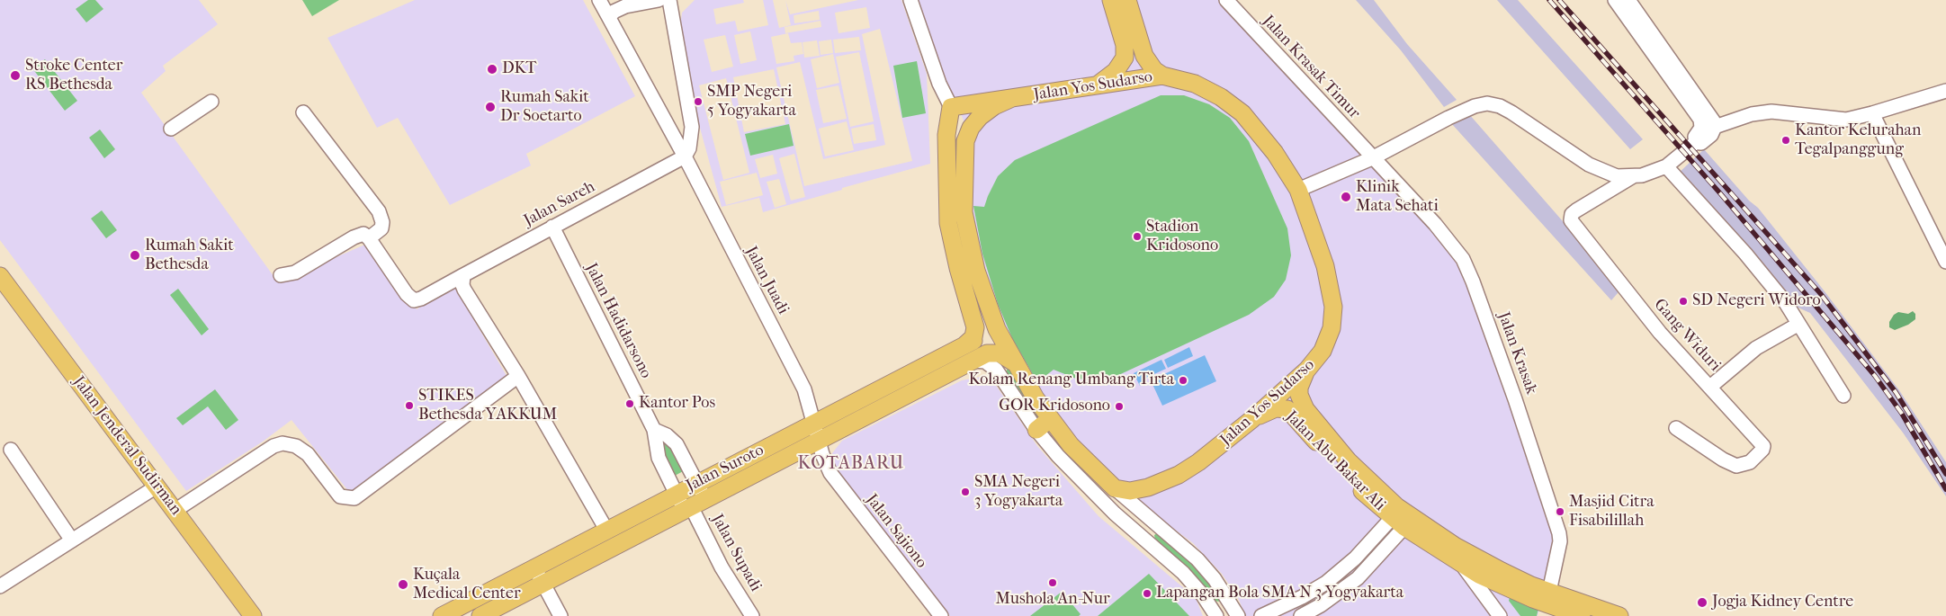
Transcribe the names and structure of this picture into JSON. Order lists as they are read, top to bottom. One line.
{"streets":{"main road":["Jalan Yos Sudarso","Jalan Jenderal Sudirman","Jalan Abu Bakar Ali","Jalan Suroto"],"street":["Jalan Krasak Timur","Jalan Sareh","Jalan Juadi","Jalan Hadidarsono","Gang Widuri","Jalan Krasak","Jalan Sajiono","Jalan Supadi"]},"crossings":[["Jalan Krasak Timur","Jalan Krasak"],["Jalan Yos Sudarso","Jalan Abu Bakar Ali"],["Jalan Sareh","Jalan Juadi"],["Jalan Sareh","Jalan Hadidarsono"],["Jalan Juadi","Jalan Suroto"],["Jalan Juadi","Jalan Sajiono"],["Jalan Hadidarsono","Jalan Suroto"],["Jalan Hadidarsono","Jalan Supadi"],["Jalan Krasak","Jalan Abu Bakar Ali"],["Jalan Suroto","Jalan Sajiono"],["Jalan Suroto","Jalan Supadi"]],"districts":["KOTABARU"],"places":["DKT","Stroke Center RS Bethesda","SMP Negeri 5 Yogyakarta","Rumah Sakit Dr Soetarto","Kantor Kelurahan Tegalpanggung","Klinik Mata Sehati","Stadion Kridosono","Rumah Sakit Bethesda","SD Negeri Widoro","Kolam Renang Umbang Tirta","Kantor Pos","STIKES Bethesda YAKKUM","GOR Kridosono","SMA Negeri 3 Yogyakarta","Masjid Citra Fisabilillah","Mushola An-Nur","Kuçala Medical Center","Lapangan Bola SMA N 3 Yogyakarta","Jogja Kidney Centre"]}
